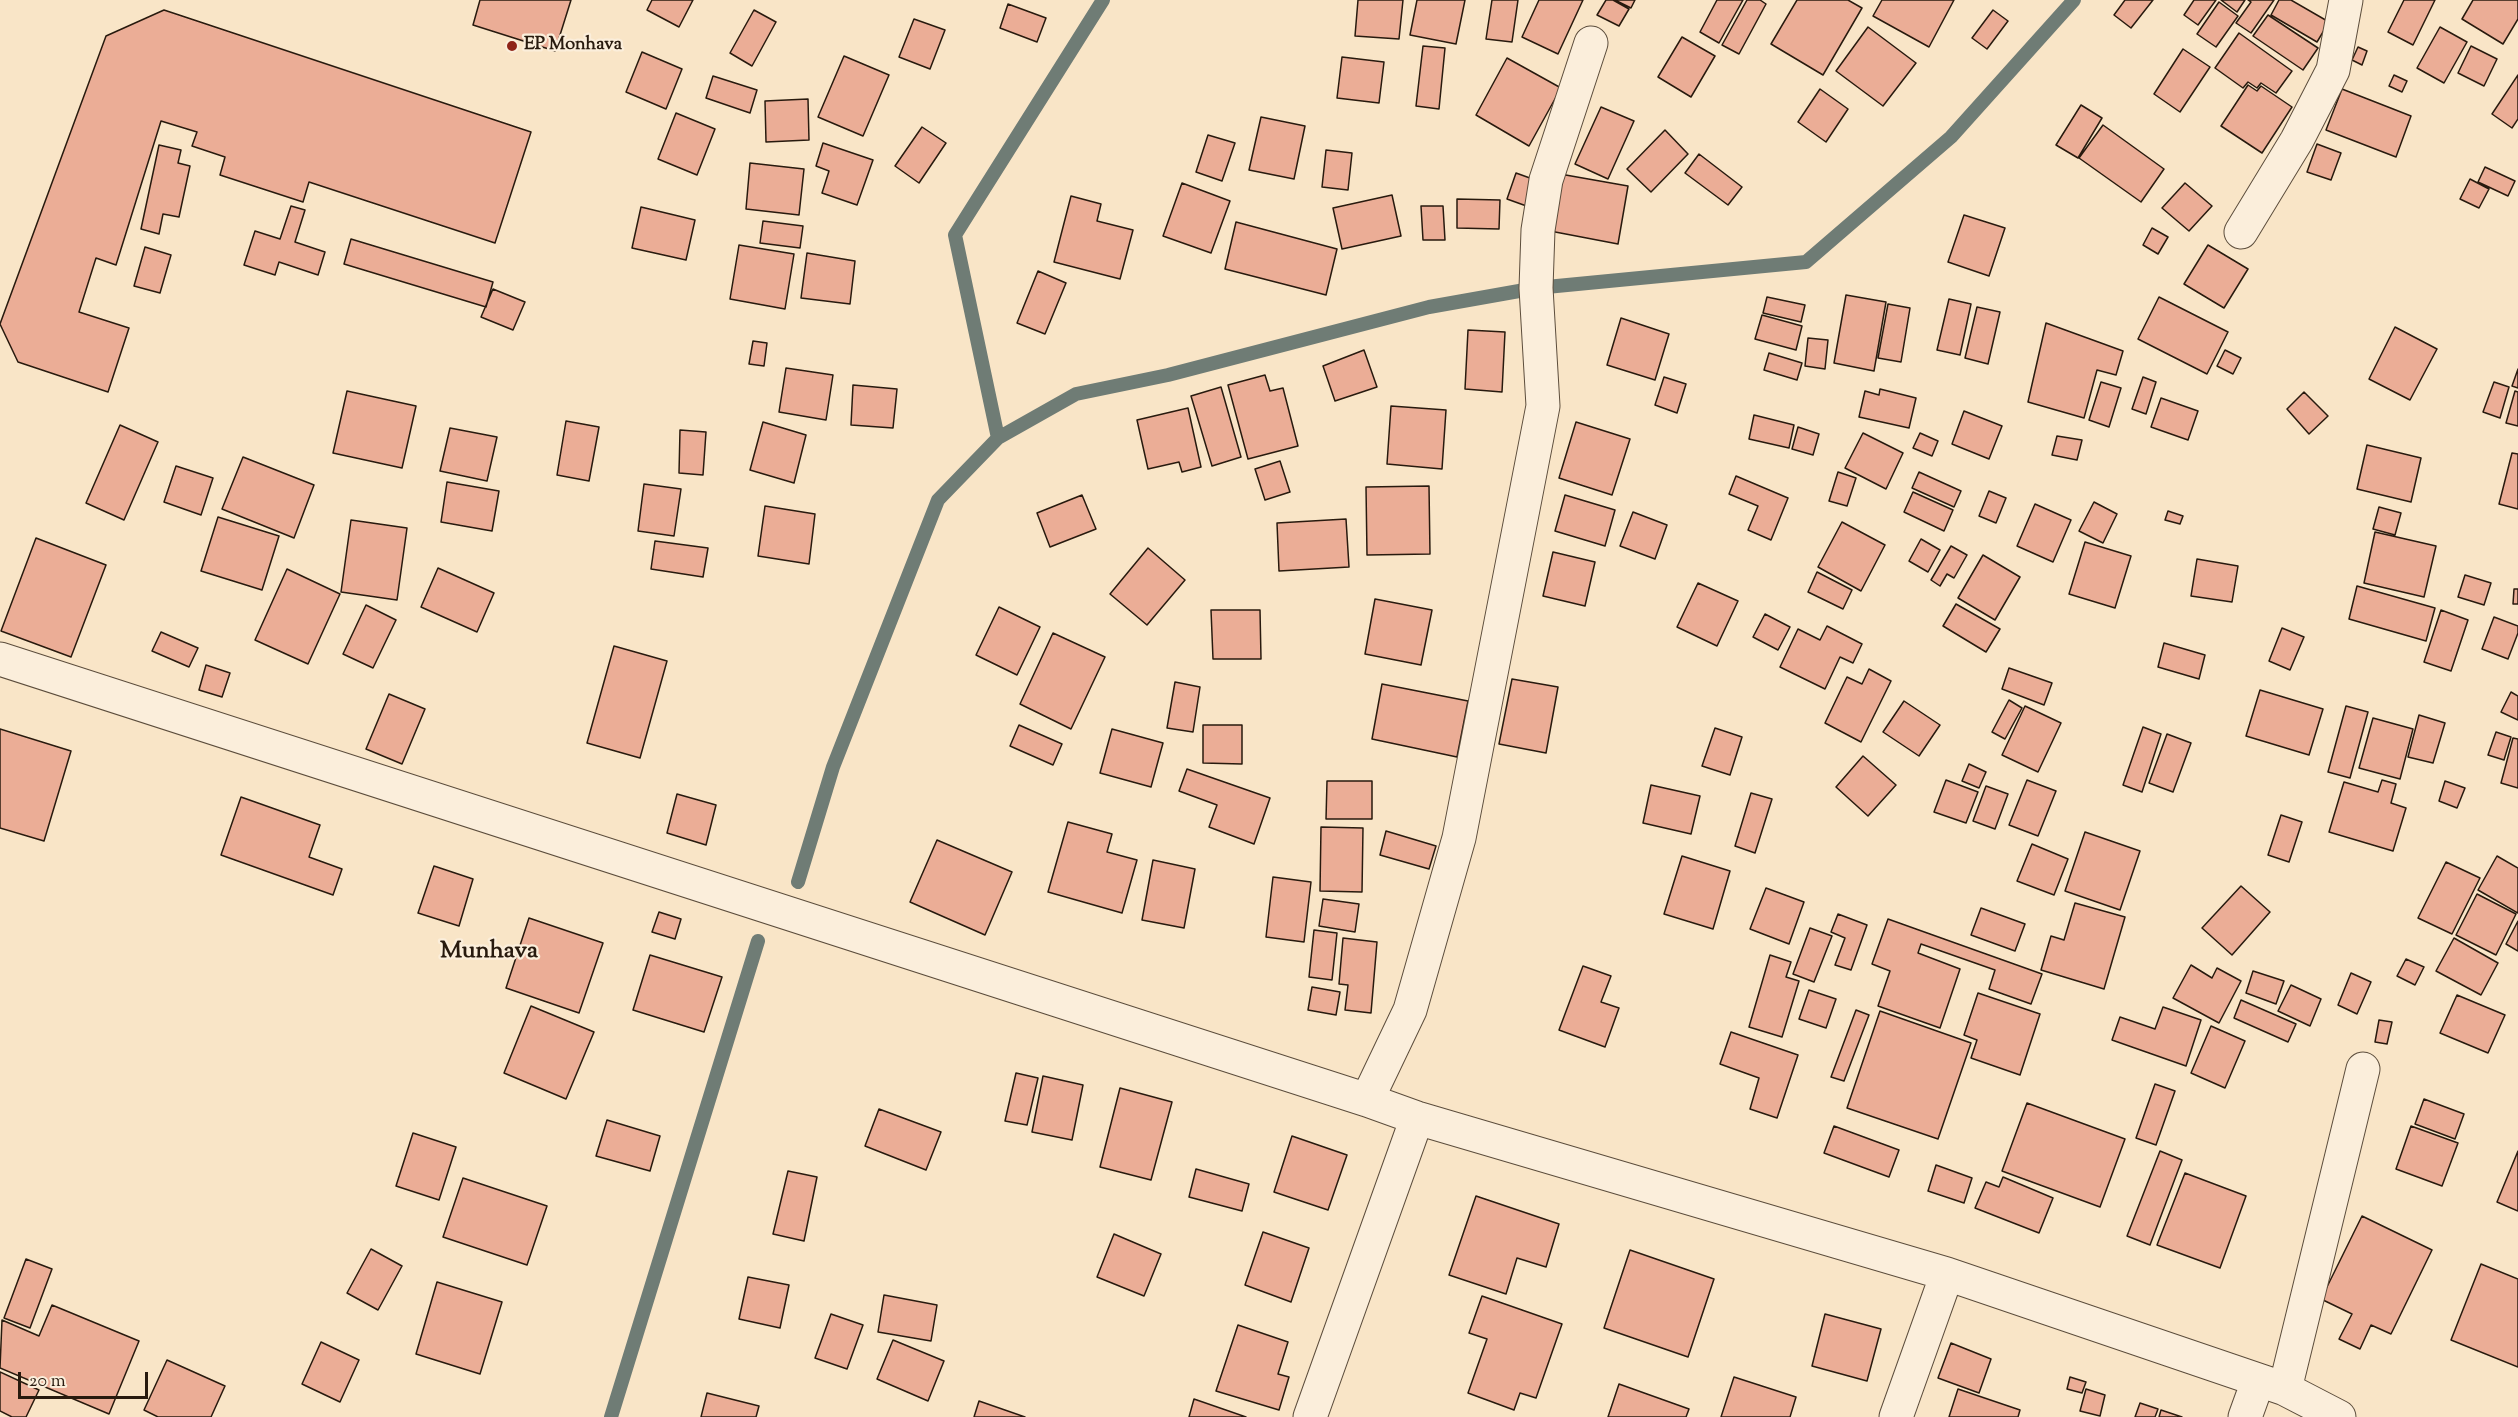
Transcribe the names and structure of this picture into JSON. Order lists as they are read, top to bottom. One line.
{"districts":["Munhava"],"places":["EP Monhava"],"scale_bar":"20 m"}
